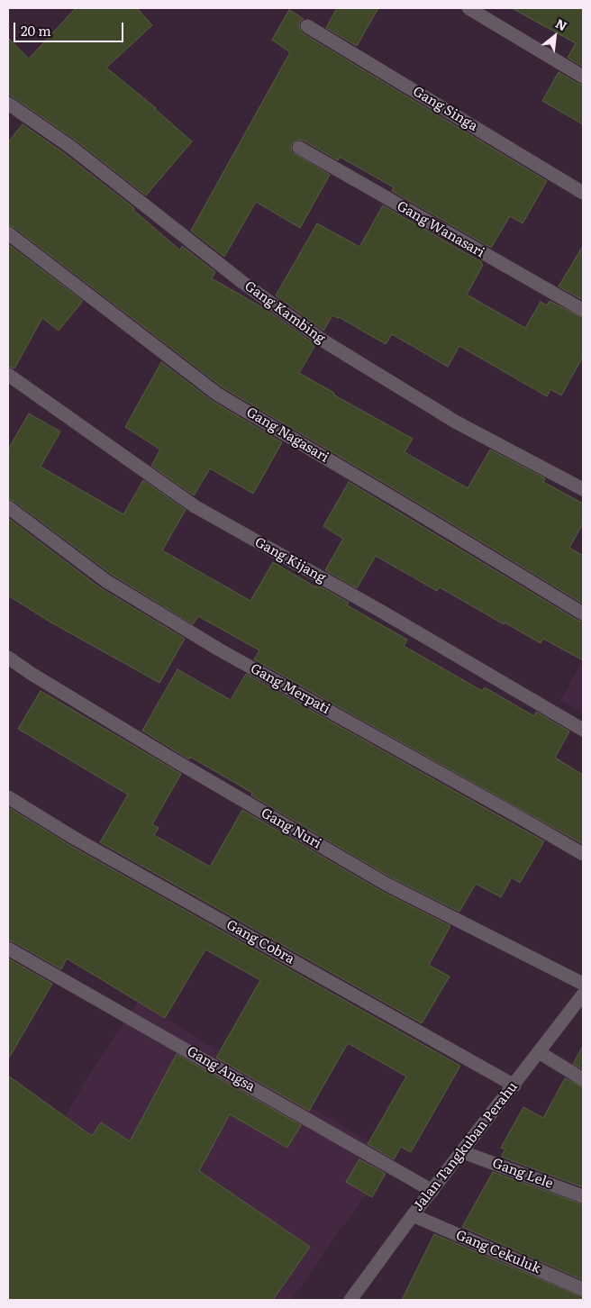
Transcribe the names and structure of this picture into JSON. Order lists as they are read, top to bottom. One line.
{"streets":{"street":["Gang Singa","Gang Wanasari","Gang Kambing","Gang Nagasari","Gang Kijang","Gang Merpati","Gang Nuri","Gang Cobra","Gang Angsa","Jalan Tangkuban Perahu","Gang Lele","Gang Cekuluk"]},"crossings":[["Gang Cobra","Jalan Tangkuban Perahu"],["Gang Angsa","Jalan Tangkuban Perahu"],["Jalan Tangkuban Perahu","Gang Lele"],["Jalan Tangkuban Perahu","Gang Cekuluk"]],"scale_bar":"20 m","north":"top right"}
